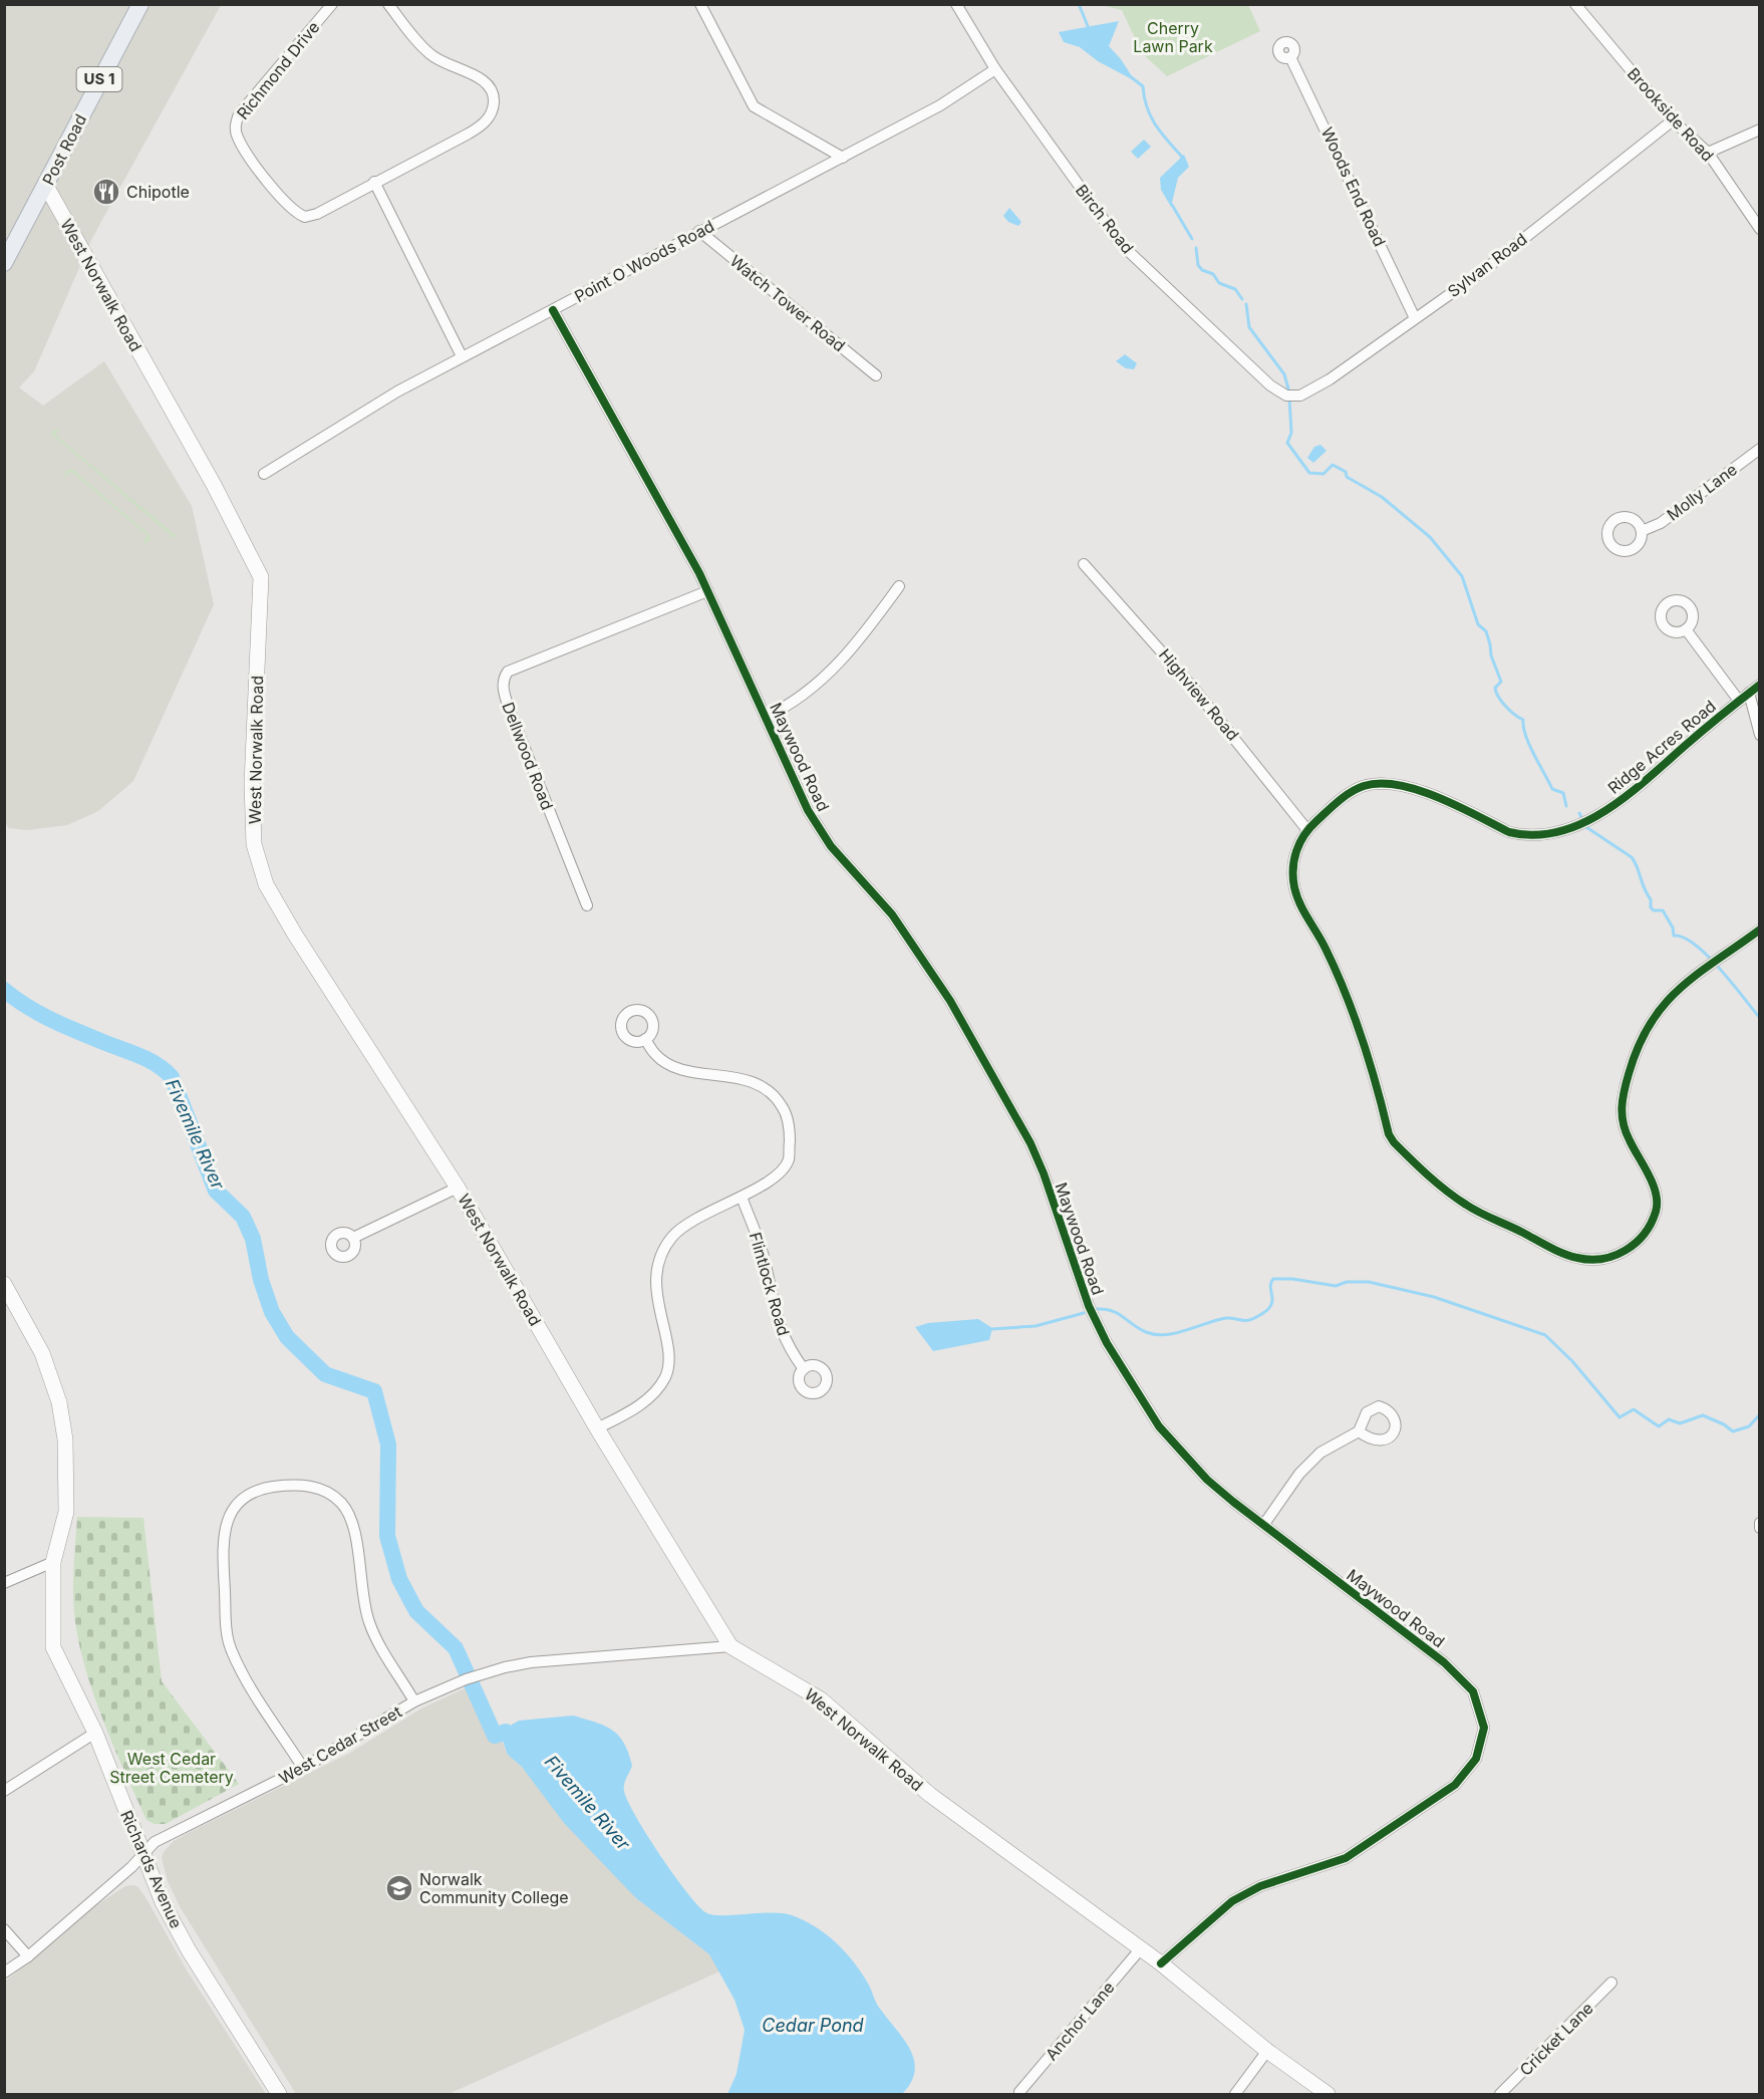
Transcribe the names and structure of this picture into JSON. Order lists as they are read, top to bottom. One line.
{"streets":{"main road":["US 1","Post Road","West Norwalk Road","Richards Avenue"],"street":["Richmond Drive","Brookside Road","Woods End Road","Birch Road","Point O Woods Road","Sylvan Road","Watch Tower Road","Molly Lane","Highview Road","Ridge Acres Road","Dellwood Road","Maywood Road","Flintlock Road","West Cedar Street","Anchor Lane","Cricket Lane"]},"crossings":[["Brookside Road","Sylvan Road"],["Post Road","West Norwalk Road"],["Woods End Road","Sylvan Road"],["Birch Road","Point O Woods Road"],["Birch Road","Sylvan Road"],["Point O Woods Road","Watch Tower Road"],["Point O Woods Road","Maywood Road"],["West Norwalk Road","Maywood Road"],["West Norwalk Road","West Cedar Street"],["West Norwalk Road","Anchor Lane"],["Highview Road","Ridge Acres Road"],["Dellwood Road","Maywood Road"],["West Cedar Street","Richards Avenue"]],"water":["Fivemile River","Cedar Pond"],"parks":["Cherry Lawn Park","West Cedar Street Cemetery"],"places":{"restaurant":["Chipotle"],"school or university":["Norwalk Community College"]}}
